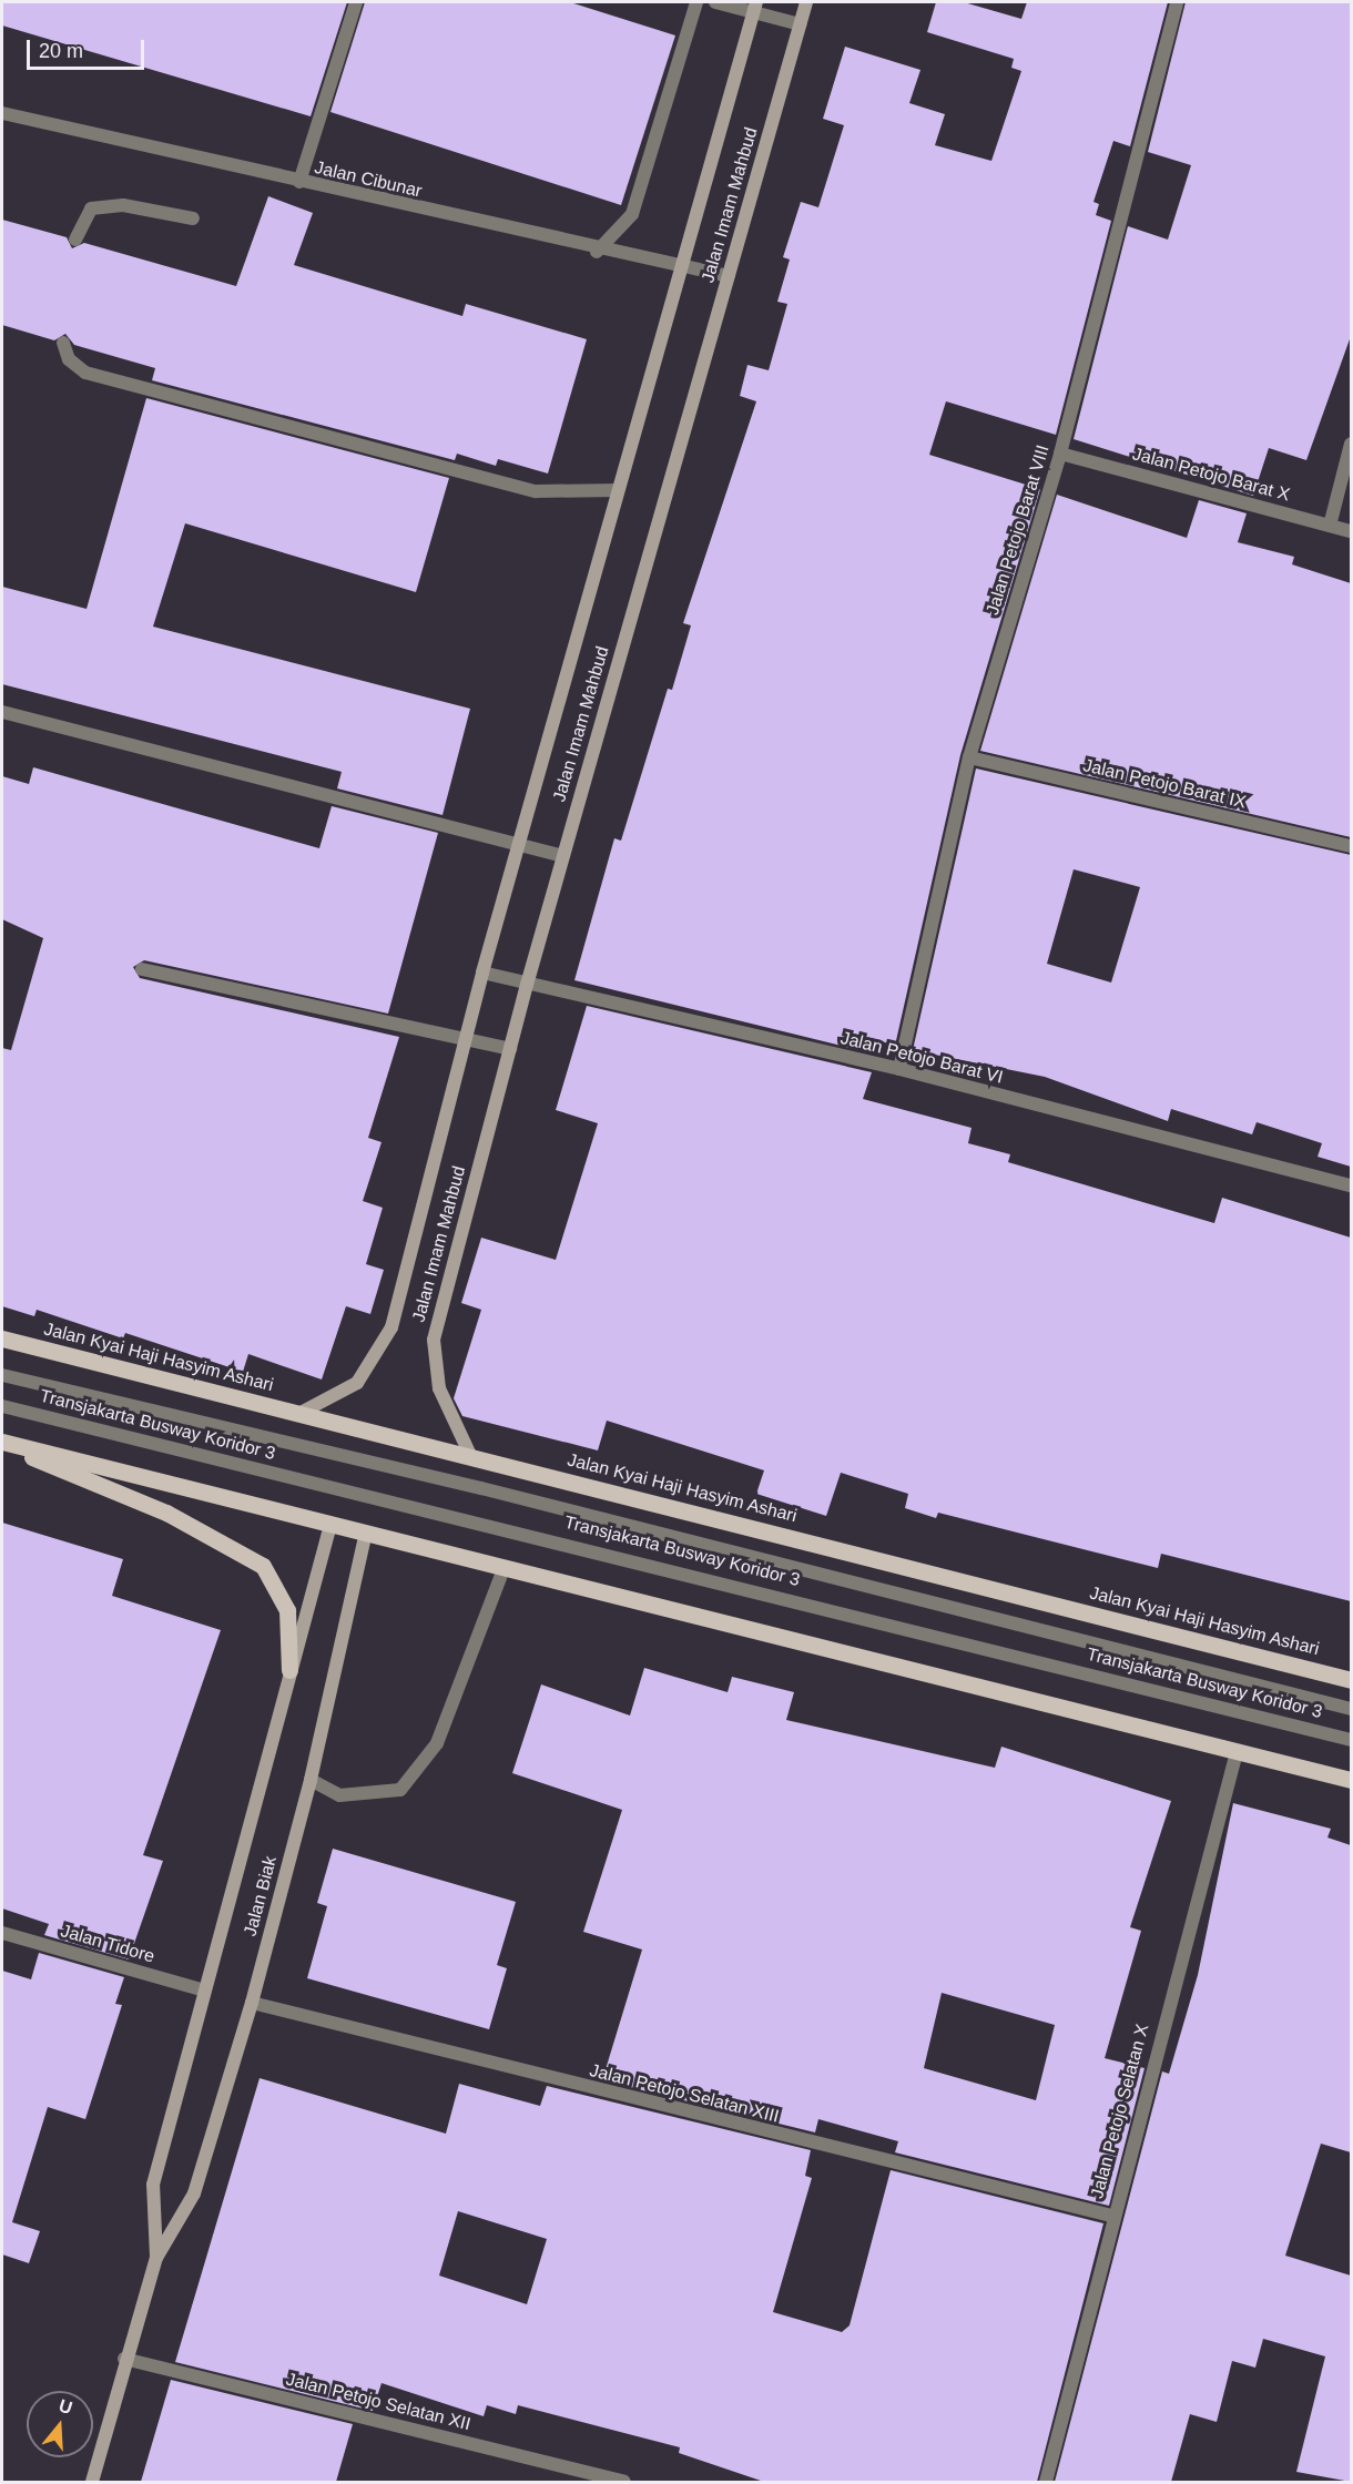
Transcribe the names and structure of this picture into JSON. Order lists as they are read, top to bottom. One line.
{"streets":{"main road":["Jalan Imam Mahbud","Jalan Kyai Haji Hasyim Ashari","Jalan Biak"],"street":["Jalan Cibunar","Jalan Petojo Barat X","Jalan Petojo Barat VIII","Jalan Petojo Barat IX","Jalan Petojo Barat VI","Transjakarta Busway Koridor 3","Jalan Tidore","Jalan Petojo Selatan XIII","Jalan Petojo Selatan X","Jalan Petojo Selatan XII"]},"crossings":[["Jalan Cibunar","Jalan Imam Mahbud"],["Jalan Imam Mahbud","Jalan Petojo Barat VI"],["Jalan Imam Mahbud","Jalan Kyai Haji Hasyim Ashari"],["Jalan Petojo Barat X","Jalan Petojo Barat VIII"],["Jalan Petojo Barat VIII","Jalan Petojo Barat IX"],["Jalan Petojo Barat VIII","Jalan Petojo Barat VI"],["Jalan Biak","Jalan Tidore"],["Jalan Biak","Jalan Petojo Selatan XIII"],["Jalan Biak","Jalan Petojo Selatan XII"],["Jalan Petojo Selatan XIII","Jalan Petojo Selatan X"]],"scale_bar":"20 m","north":"top"}
